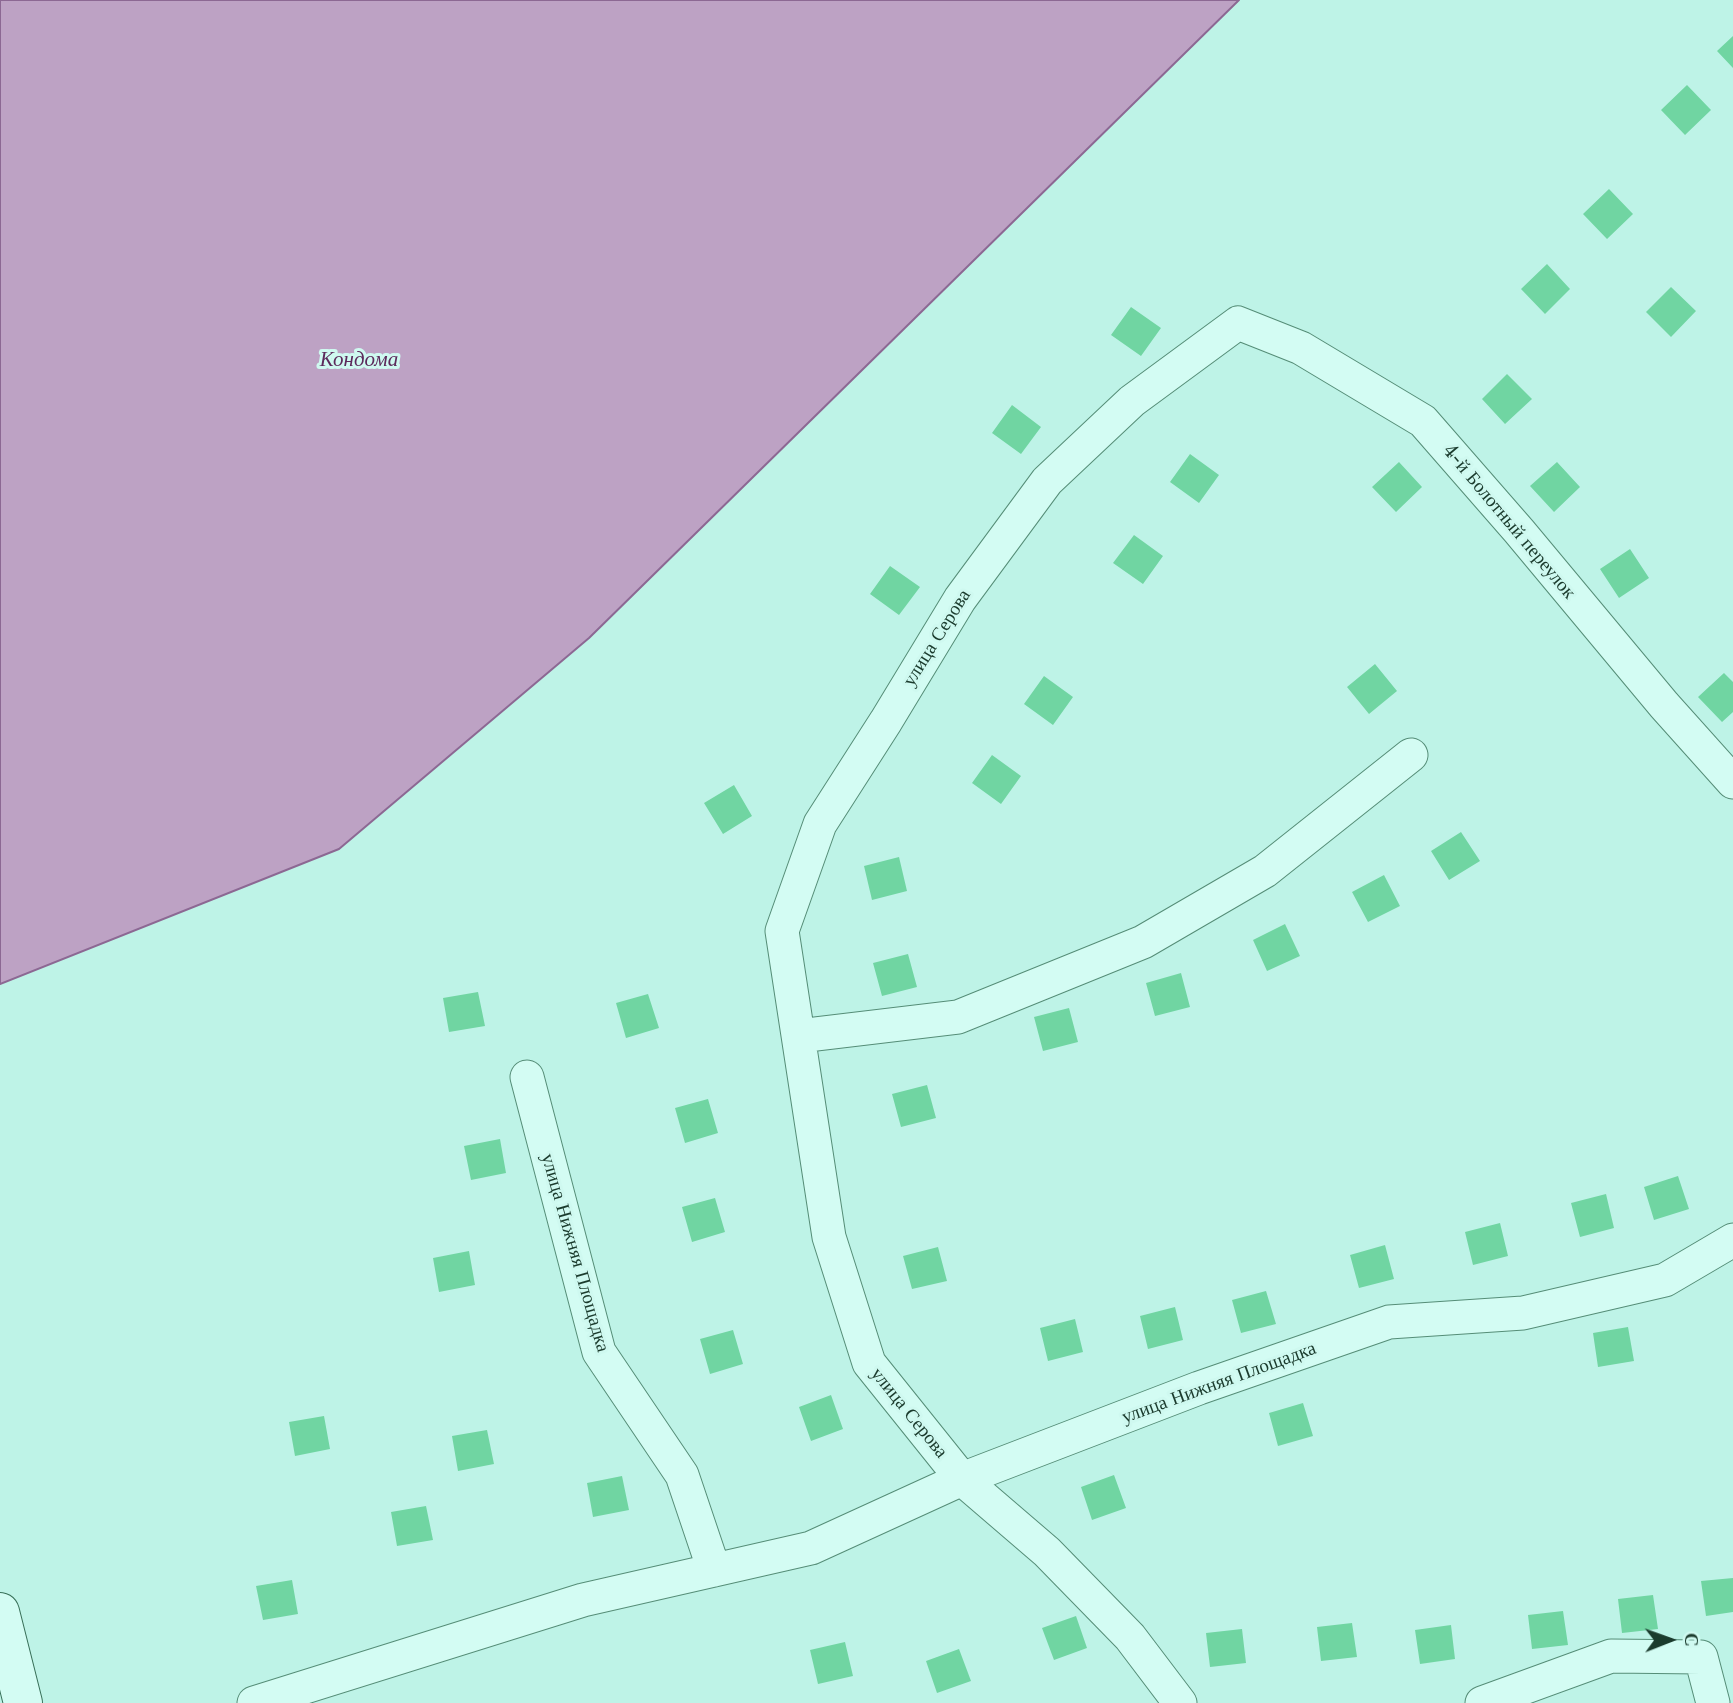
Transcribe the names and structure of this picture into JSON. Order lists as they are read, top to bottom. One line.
{"streets":{"street":["4-й Болотный переулок","улица Серова","улица Нижняя Площадка"]},"crossings":[["4-й Болотный переулок","улица Серова"],["улица Серова","улица Нижняя Площадка"]],"water":["Кондома"],"north":"right"}
